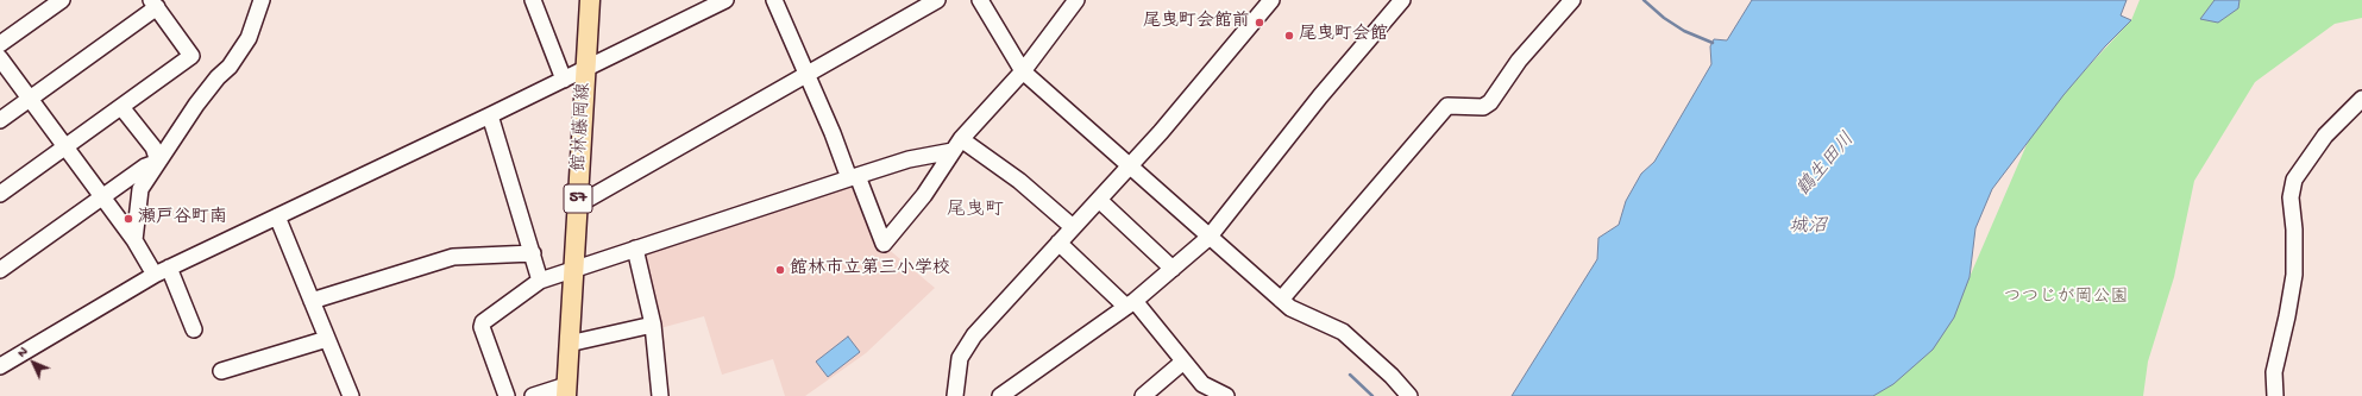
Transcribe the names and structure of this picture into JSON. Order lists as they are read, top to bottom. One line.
{"streets":{"main road":["館林藤岡線","57"]},"districts":["尾曳町"],"water":["鶴生田川","城沼"],"parks":["つつじが岡公園"],"places":["尾曳町会館前","尾曳町会館","瀬戸谷町南","館林市立第三小学校"],"north":"top left"}
